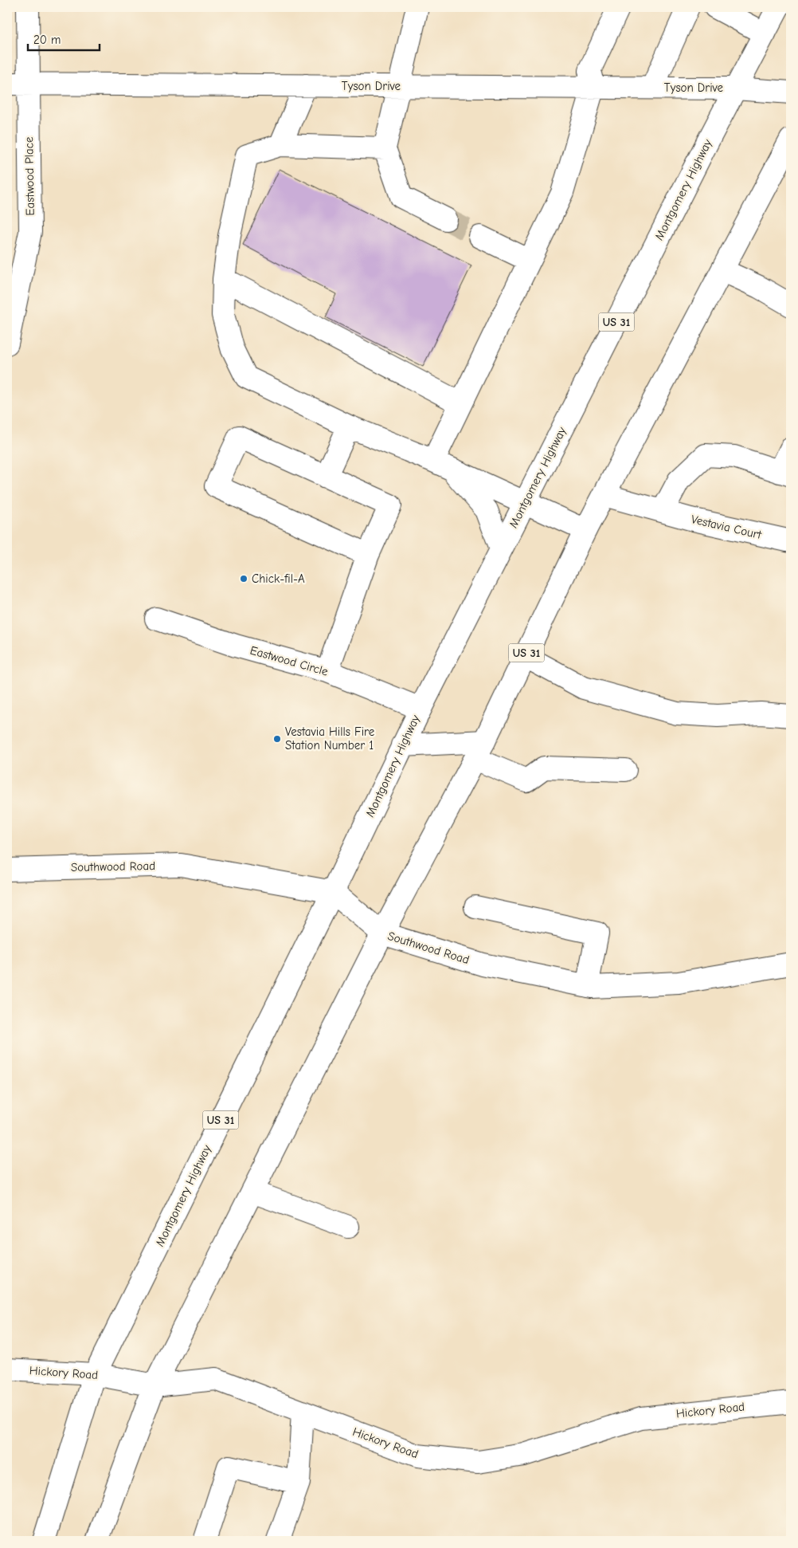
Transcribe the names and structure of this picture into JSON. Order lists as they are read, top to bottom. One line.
{"streets":{"street":["Tyson Drive","Eastwood Place","Montgomery Highway","US 31","Vestavia Court","Eastwood Circle","Southwood Road","Hickory Road"]},"crossings":[["Tyson Drive","Eastwood Place"],["Tyson Drive","Montgomery Highway"],["Montgomery Highway","Eastwood Circle"],["Montgomery Highway","Southwood Road"],["Montgomery Highway","Hickory Road"],["US 31","Vestavia Court"],["US 31","Southwood Road"],["US 31","Hickory Road"]],"places":["Chick-fil-A","Vestavia Hills Fire Station Number 1"],"scale_bar":"20 m"}
